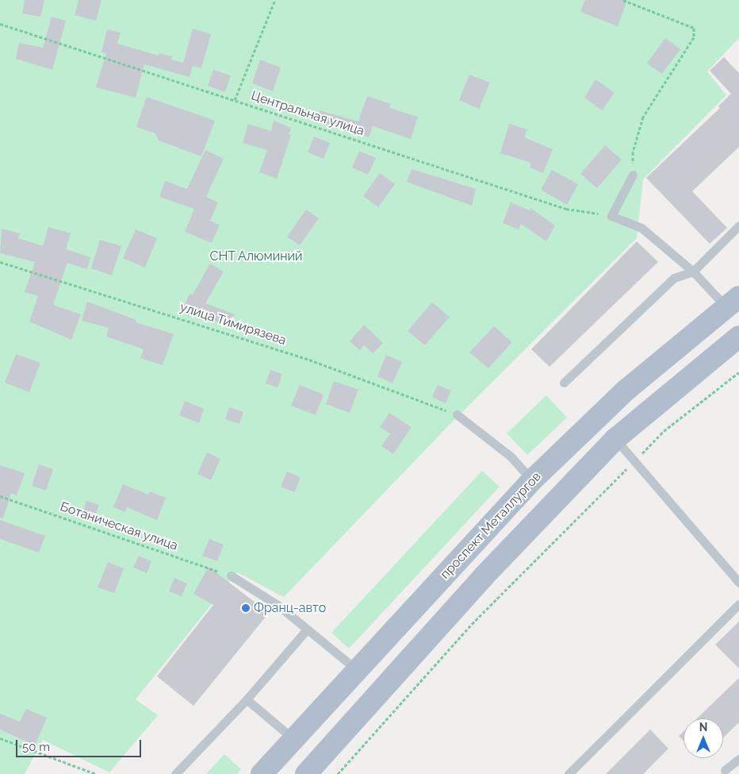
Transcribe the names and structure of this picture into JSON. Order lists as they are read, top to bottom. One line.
{"streets":{"main road":["проспект Металлургов"],"path":["Центральная улица","улица Тимирязева","Ботаническая улица"]},"parks":["СНТ Алюминий"],"places":["Франц-авто"],"scale_bar":"50 m","north":"top"}
